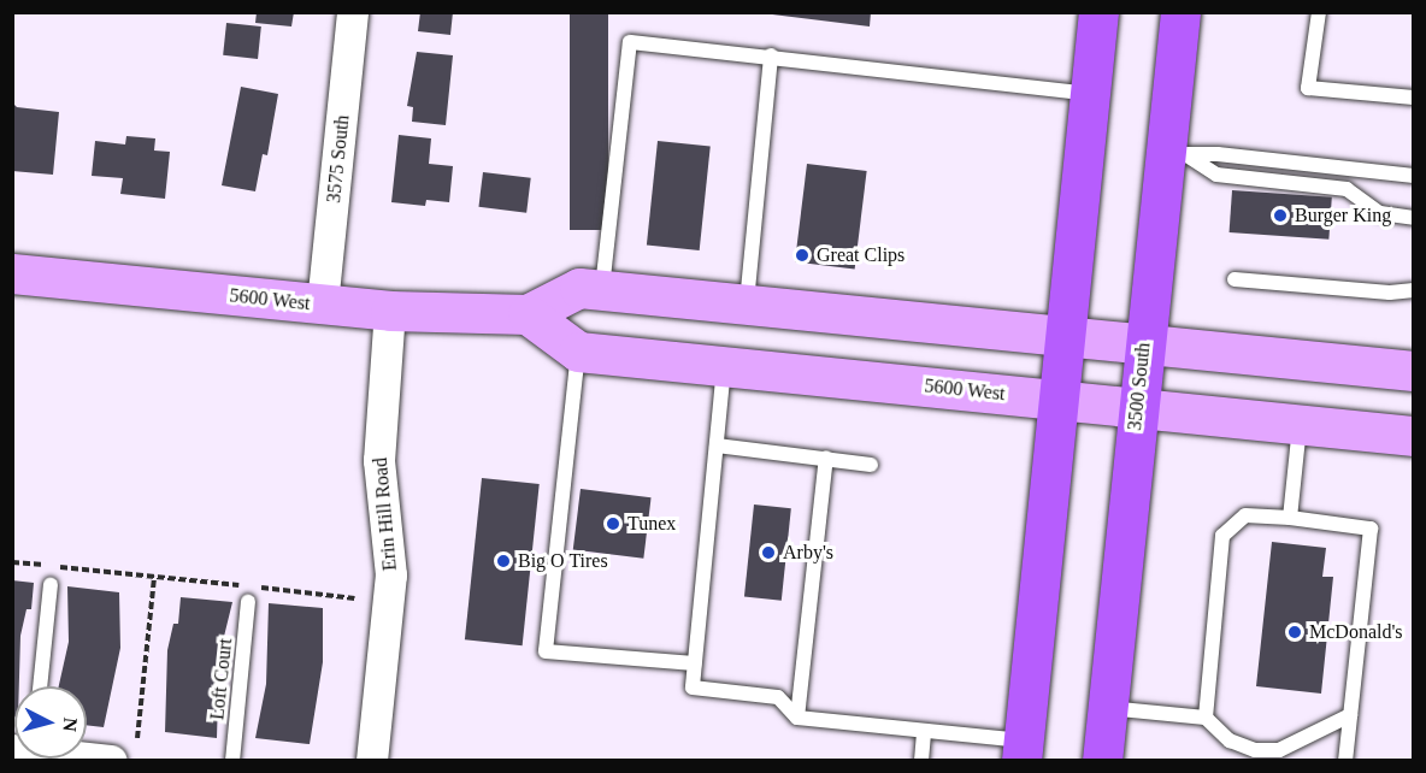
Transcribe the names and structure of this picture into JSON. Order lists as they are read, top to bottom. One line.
{"streets":{"main road":["5600 West","3500 South"],"street":["3575 South","Erin Hill Road"],"lane":["Loft Court"]},"crossings":[["3575 South","5600 West"],["5600 West","3500 South"],["5600 West","Erin Hill Road"]],"places":["Burger King","Great Clips","Tunex","Arby's","Big O Tires","McDonald's"],"north":"right"}
